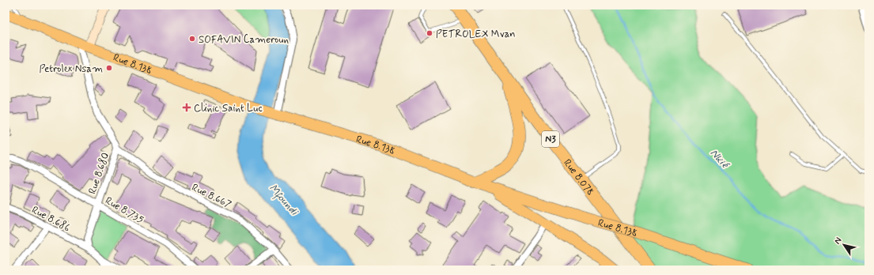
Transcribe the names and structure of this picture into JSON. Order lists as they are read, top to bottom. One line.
{"streets":{"highway":["N3","Rue 8.078"],"main road":["Rue 8.138"],"street":["Rue 8.680","Rue 8.667","Rue 8.735","Rue 8.686"]},"crossings":[["Rue 8.138","Rue 8.680"],["Rue 8.680","Rue 8.667"],["Rue 8.680","Rue 8.735"],["Rue 8.680","Rue 8.686"]],"water":["Nkié","Mfoundi"],"places":{"other":["PETROLEX Mvan","SOFAVIN Cameroun","Petrolex Nsam"],"health":["Clinic Saint Luc"]},"north":"top left"}
